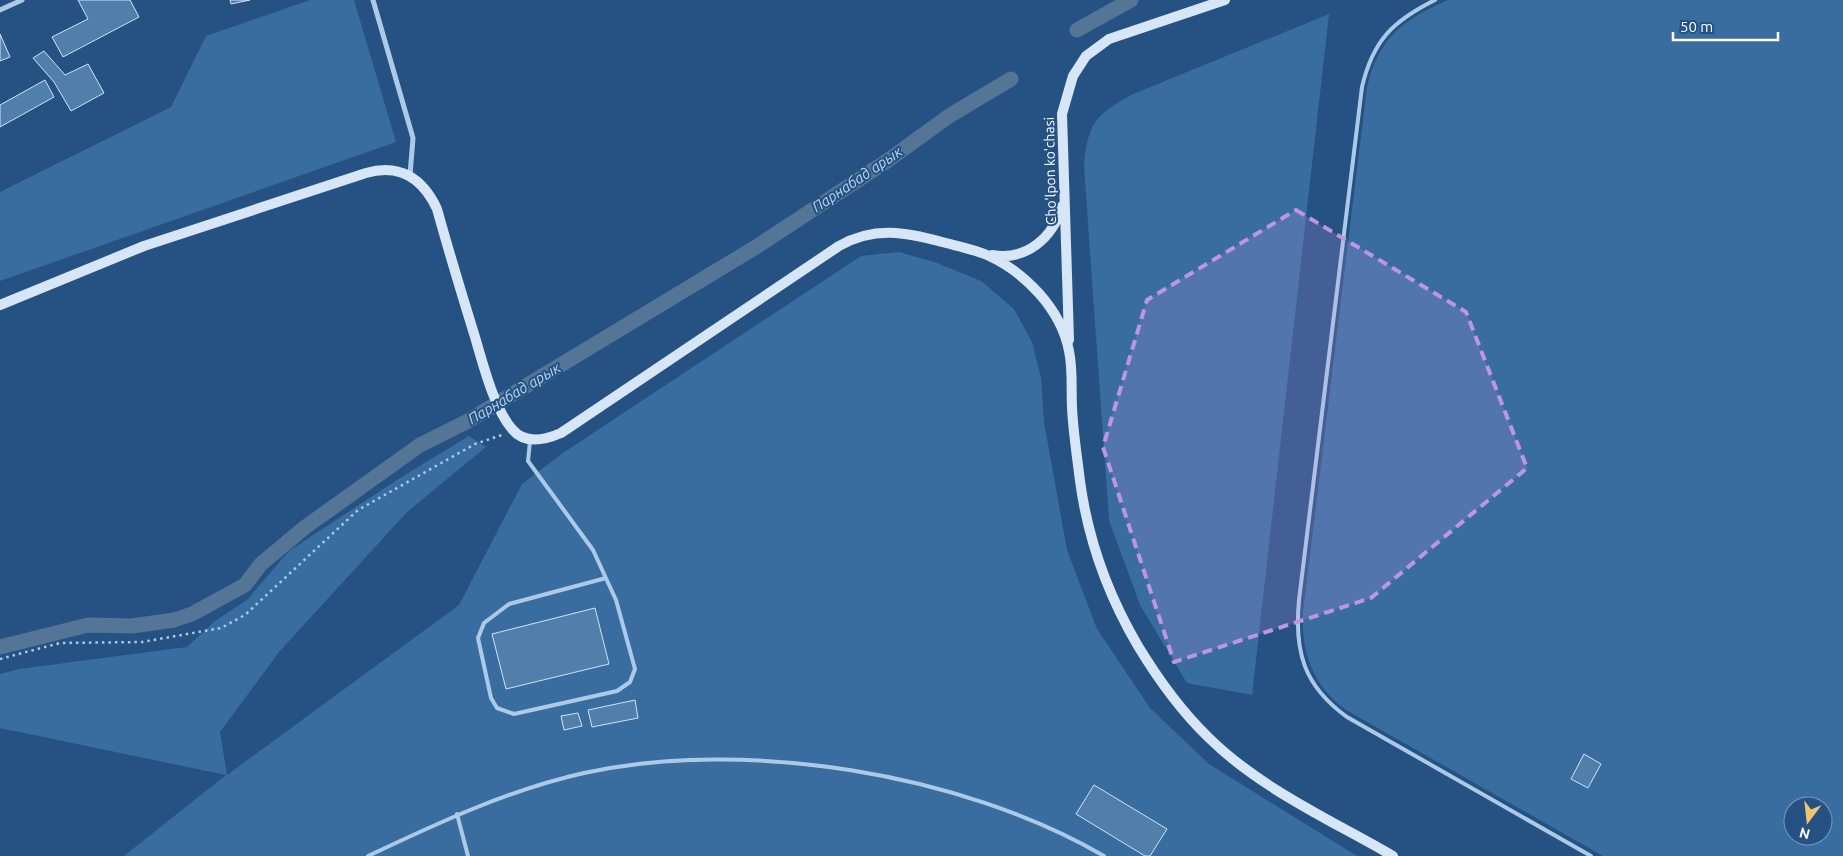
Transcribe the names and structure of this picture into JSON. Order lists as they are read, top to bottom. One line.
{"streets":{"main road":["Cho'lpon ko'chasi"]},"water":["Парнабад арык"],"scale_bar":"50 m","north":"bottom"}
